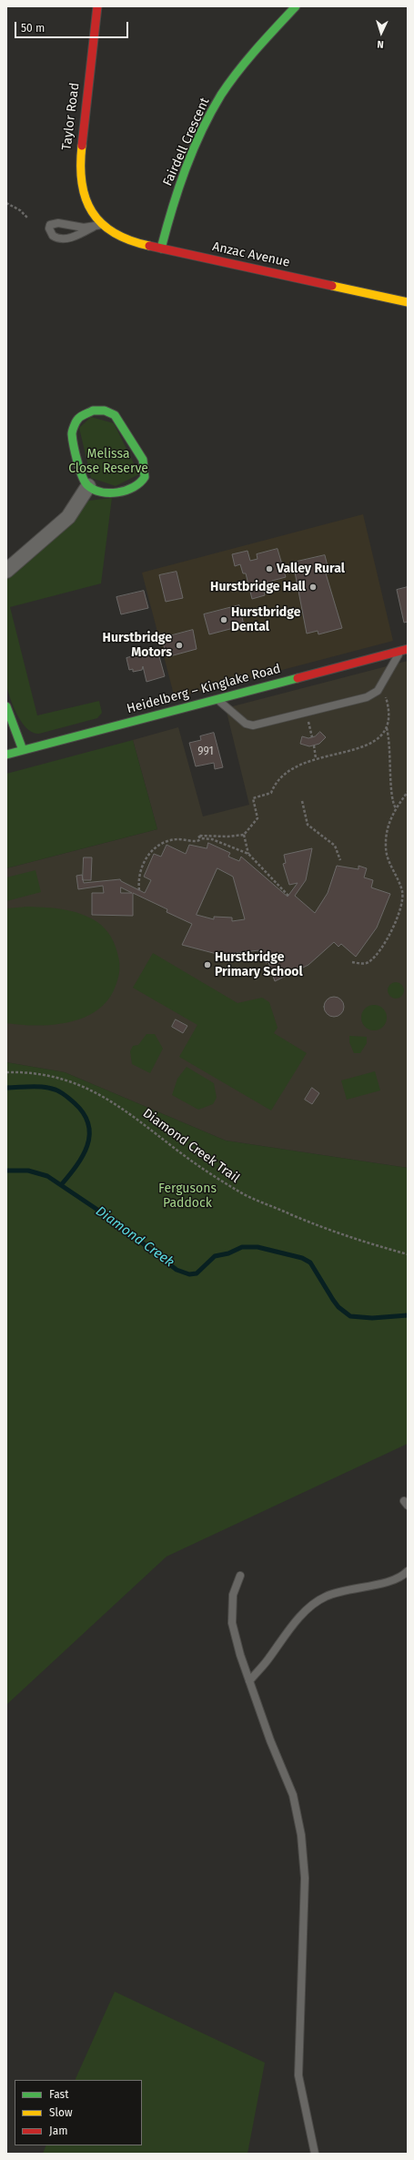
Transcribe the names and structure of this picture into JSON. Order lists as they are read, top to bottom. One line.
{"streets":{"street":["Taylor Road","Fairdell Crescent","Anzac Avenue","Heidelberg – Kinglake Road"],"path":["Diamond Creek Trail"]},"crossings":[["Taylor Road","Anzac Avenue"],["Fairdell Crescent","Anzac Avenue"]],"water":["Diamond Creek"],"parks":["Melissa Close Reserve","Fergusons Paddock"],"places":["Valley Rural","Hurstbridge Hall","Hurstbridge Dental","Hurstbridge Motors","Hurstbridge Primary School"],"house_numbers":["991"],"legend":["Fast","Slow","Jam"],"scale_bar":"50 m","north":"bottom"}
